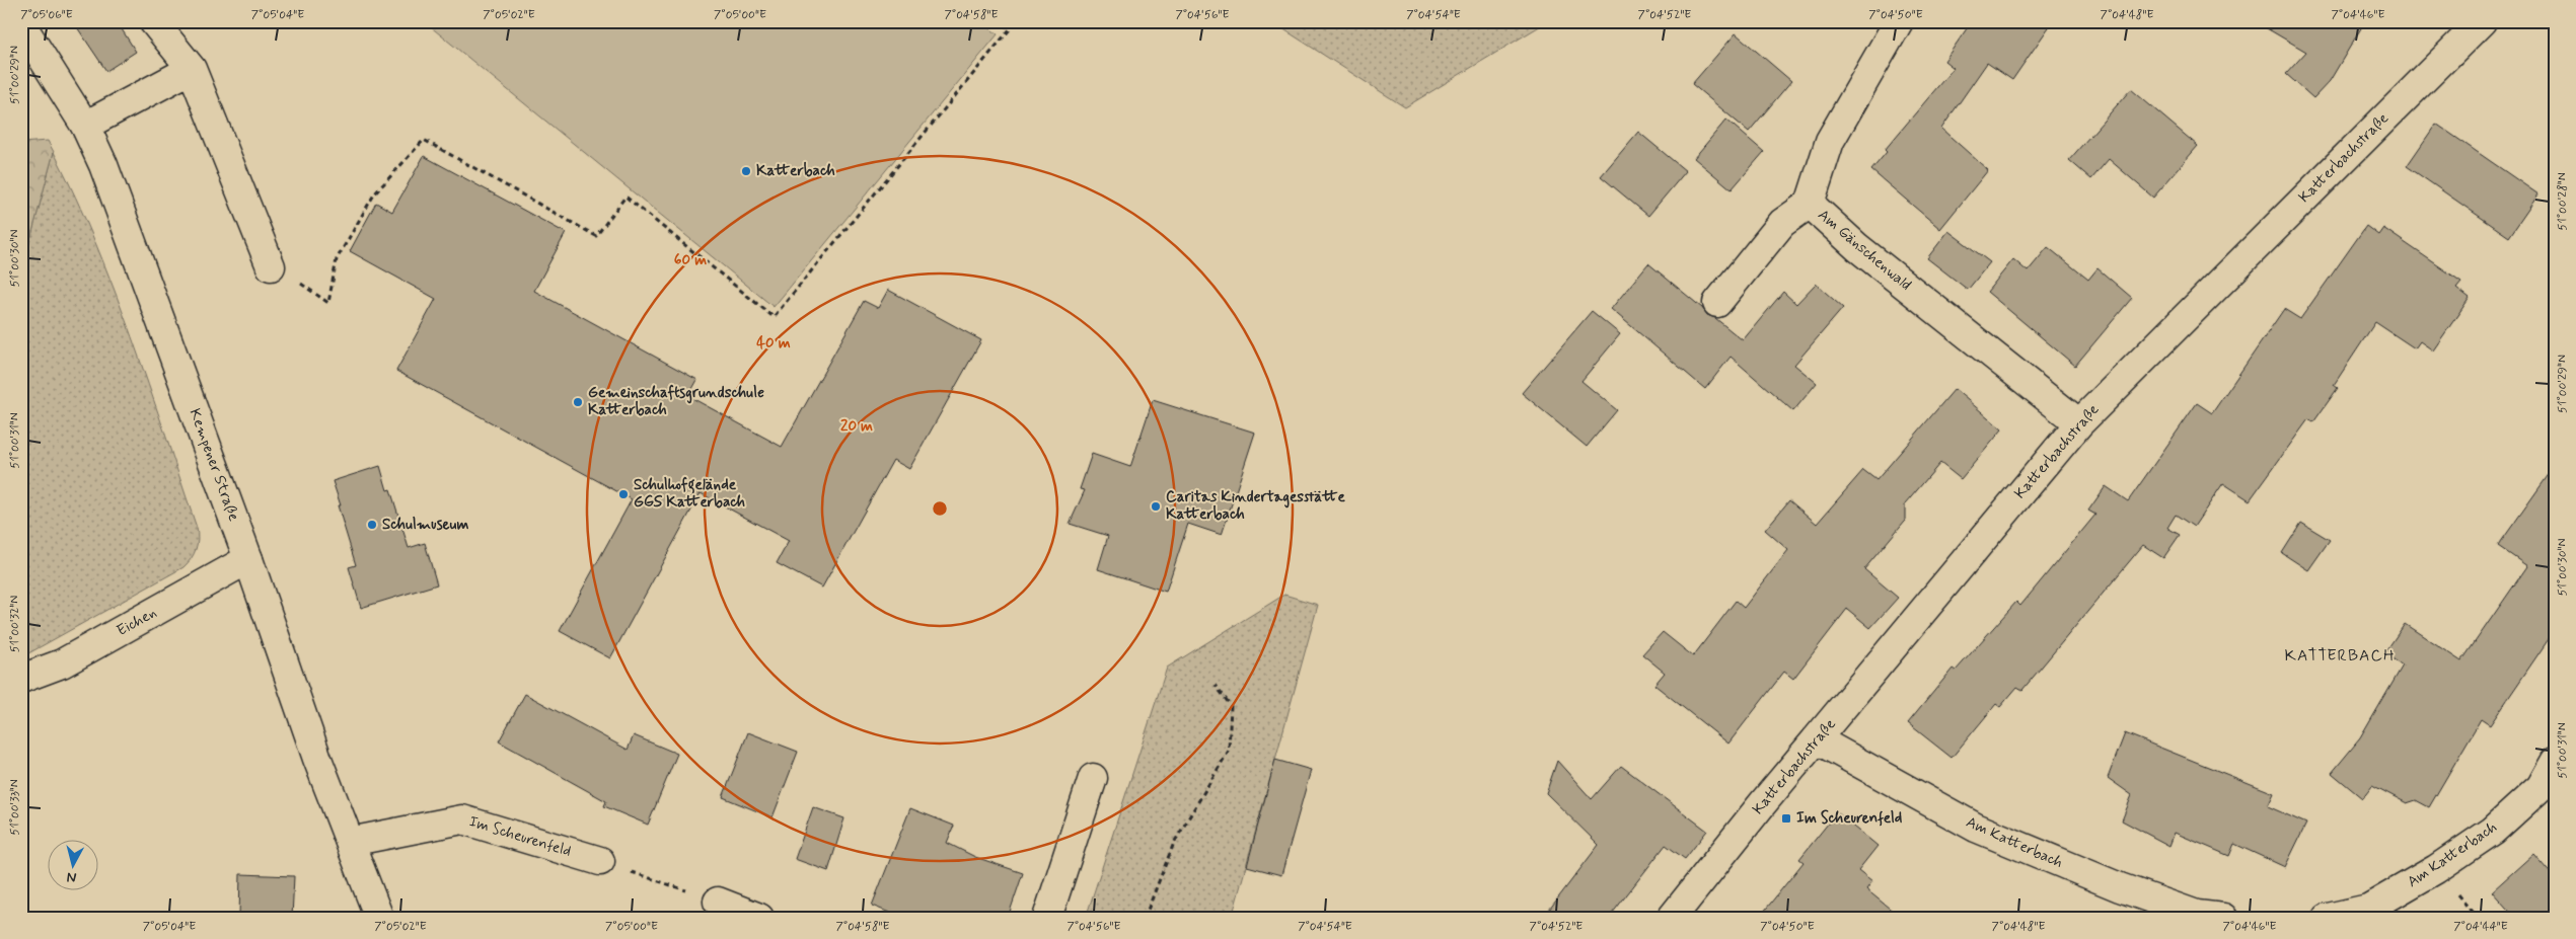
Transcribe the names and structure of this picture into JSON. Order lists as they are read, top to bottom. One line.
{"streets":{"street":["Katterbachstraße","Am Gänschenwald","Kempener Straße","Eichen","Im Scheurenfeld","Am Katterbach"]},"crossings":[["Katterbachstraße","Am Gänschenwald"],["Katterbachstraße","Am Katterbach"],["Kempener Straße","Eichen"],["Kempener Straße","Im Scheurenfeld"]],"districts":["KATTERBACH"],"places":{"other":["Katterbach","Gemeinschaftsgrundschule Katterbach","Schulhofgelände GGS Katterbach","Caritas Kindertagesstätte Katterbach","Schulmuseum"],"transit":["Im Scheurenfeld"]},"north":"bottom","coordinates":["7°05'06\"E","7°05'04\"E","7°05'02\"E","7°05'00\"E","7°04'58\"E","7°04'56\"E","7°04'54\"E","7°04'52\"E","7°04'50\"E","7°04'48\"E","7°04'46\"E","51°00'29\"N","51°00'28\"N","51°00'30\"N","51°00'31\"N","51°00'32\"N","51°00'33\"N","7°04'44\"E"],"rings":["60 m","40 m","20 m"]}
